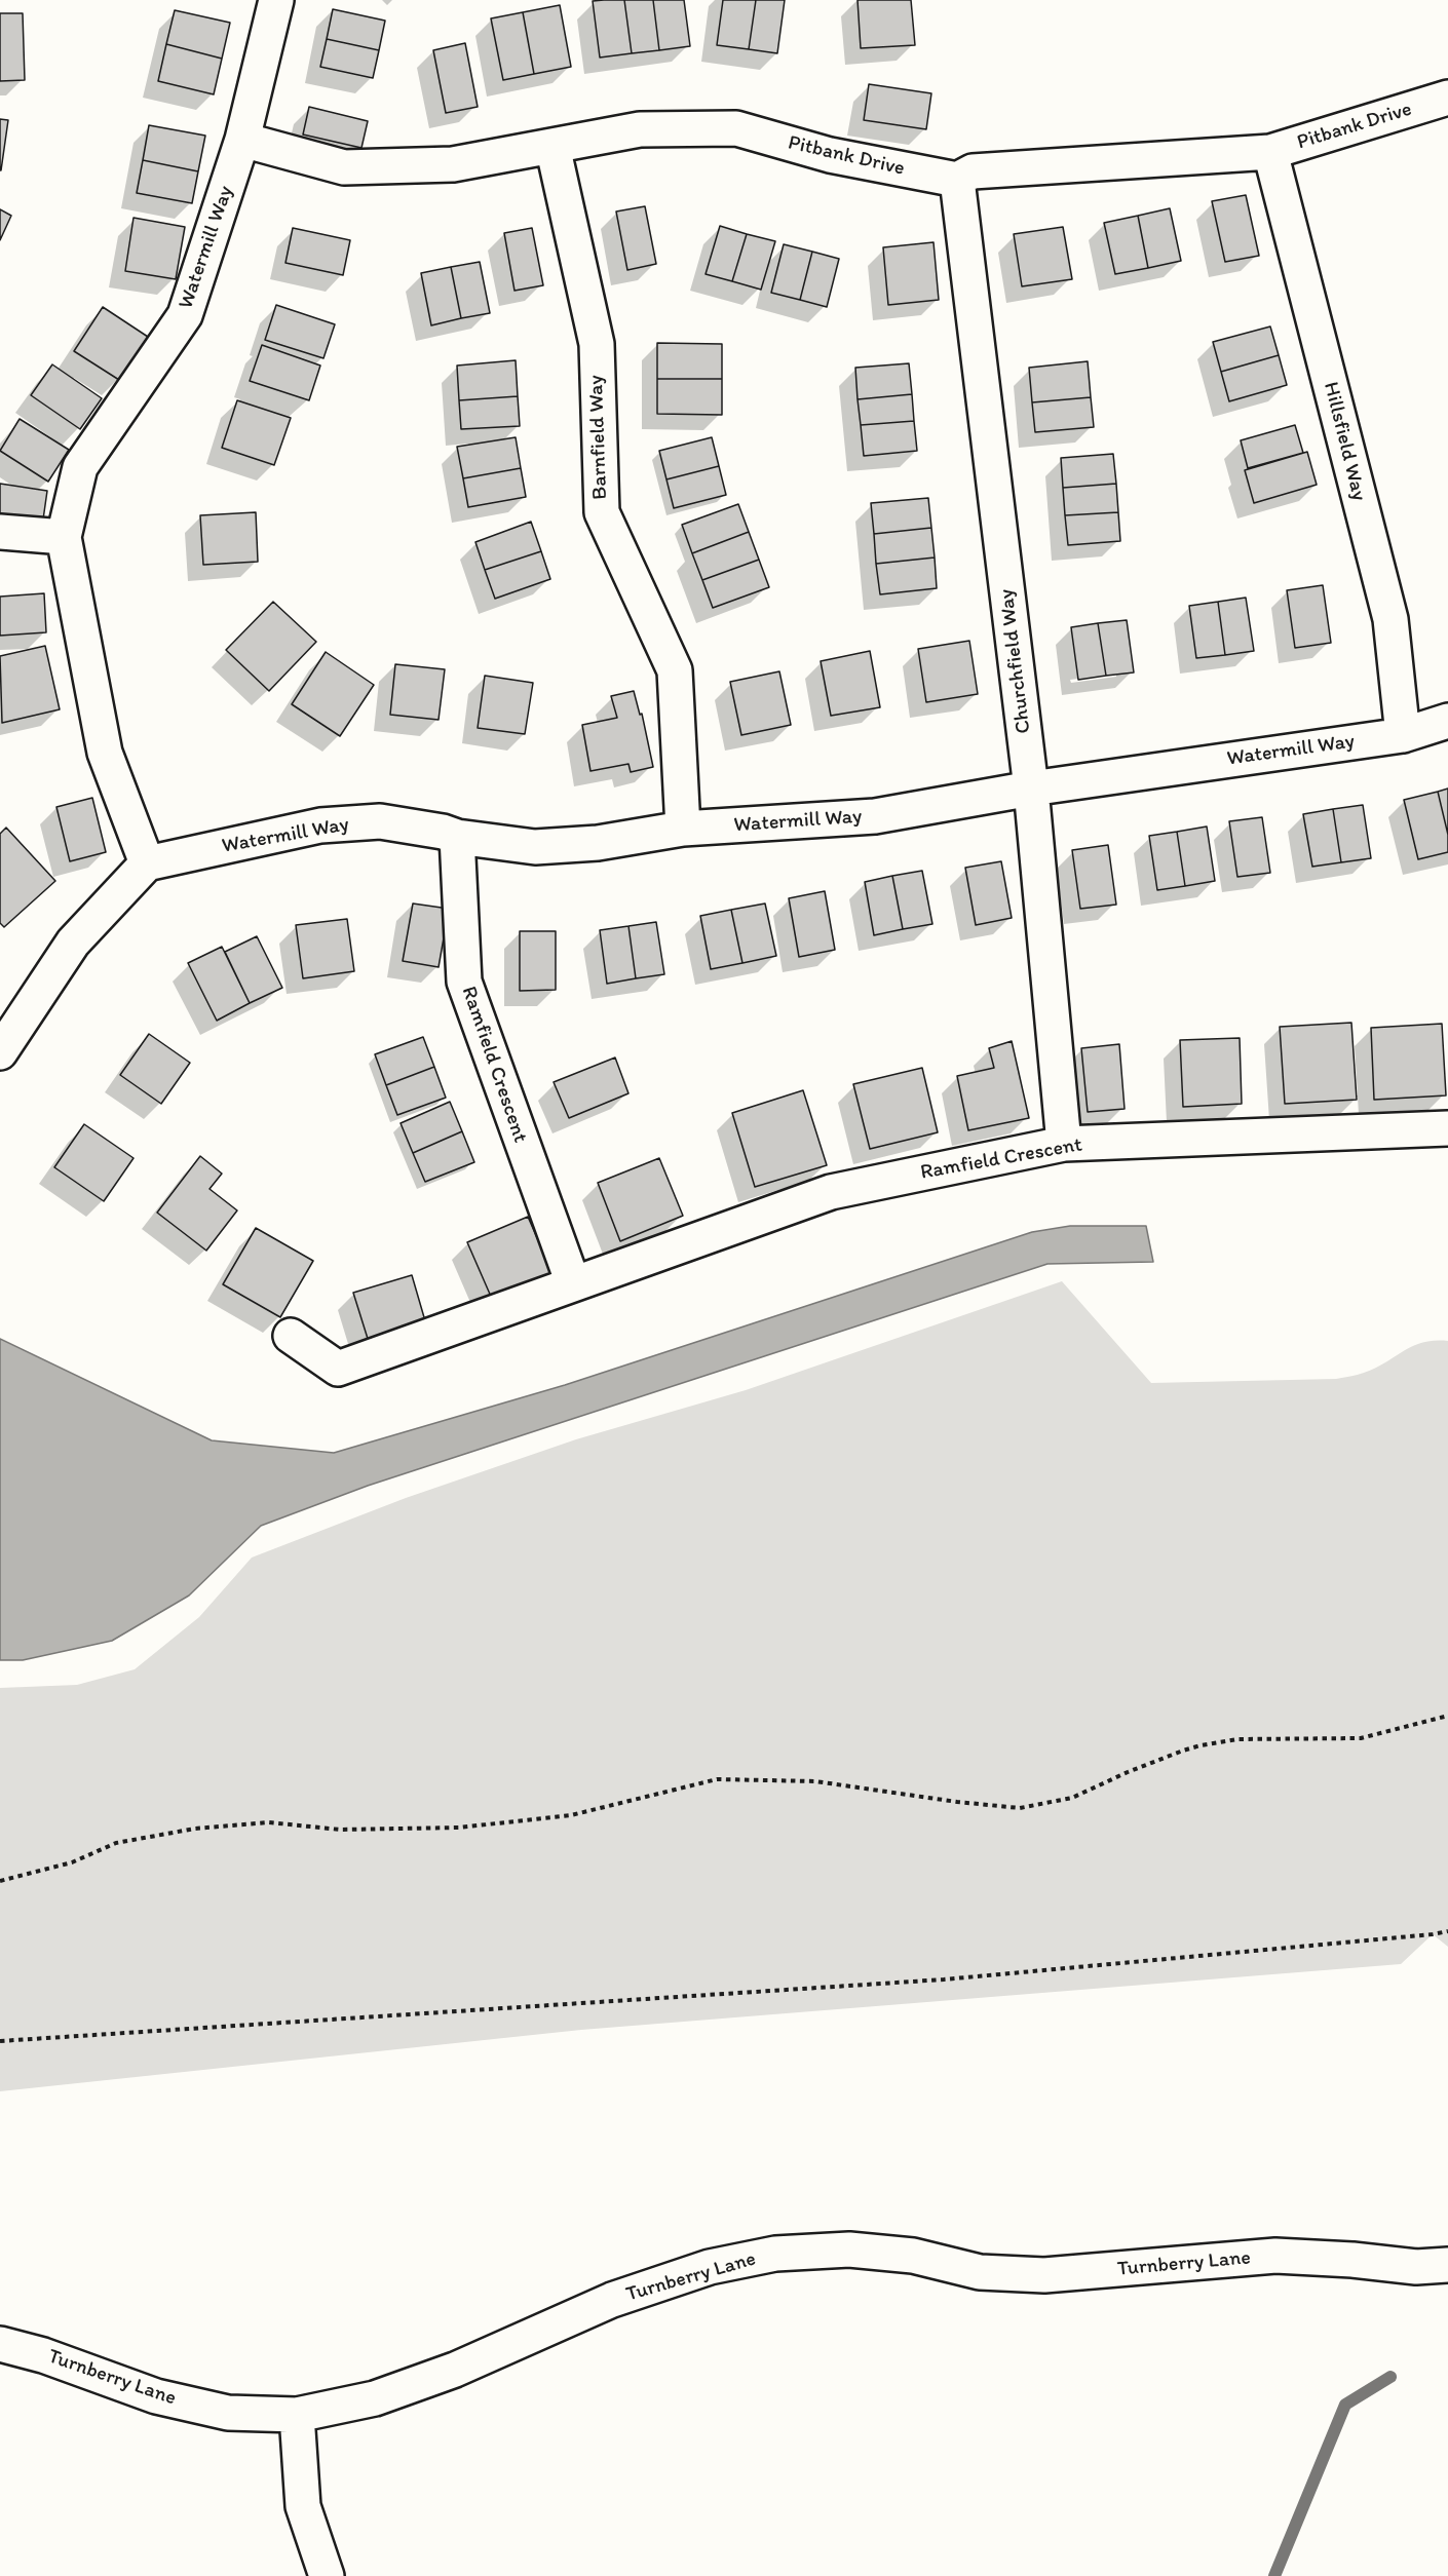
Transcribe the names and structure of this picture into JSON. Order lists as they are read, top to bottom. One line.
{"streets":{"street":["Pitbank Drive","Watermill Way","Barnfield Way","Hillsfield Way","Churchfield Way","Ramfield Crescent","Turnberry Lane"]},"crossings":[["Pitbank Drive","Watermill Way"],["Pitbank Drive","Barnfield Way"],["Pitbank Drive","Hillsfield Way"],["Pitbank Drive","Churchfield Way"],["Watermill Way","Barnfield Way"],["Watermill Way","Hillsfield Way"],["Watermill Way","Churchfield Way"],["Watermill Way","Ramfield Crescent"],["Churchfield Way","Ramfield Crescent"]]}
